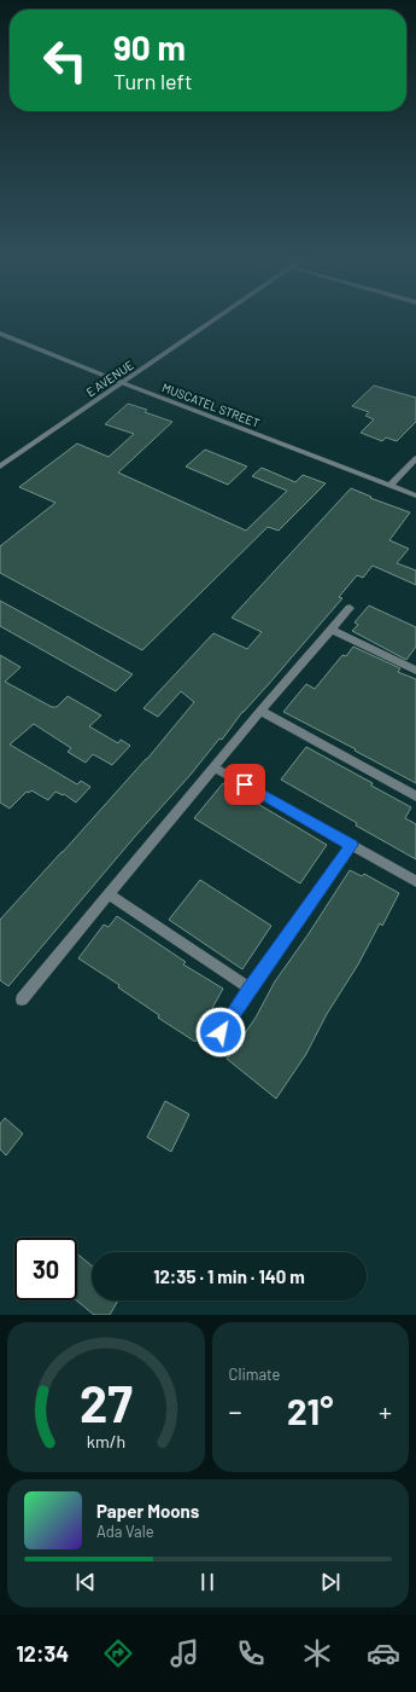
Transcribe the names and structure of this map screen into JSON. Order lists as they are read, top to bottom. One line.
{"streets":{"street":["E AVENUE","MUSCATEL STREET"]},"crossings":[["E AVENUE","MUSCATEL STREET"]],"page":{"turn":["90 m","Turn left"],"limit":"30","trip":"12:35 · 1 min · 140 m","tile":"Climate","heat":["−","21°","+"],"song":["Paper Moons","Ada Vale"],"tabs":"12:34","gauge":["27","km/h"]}}
